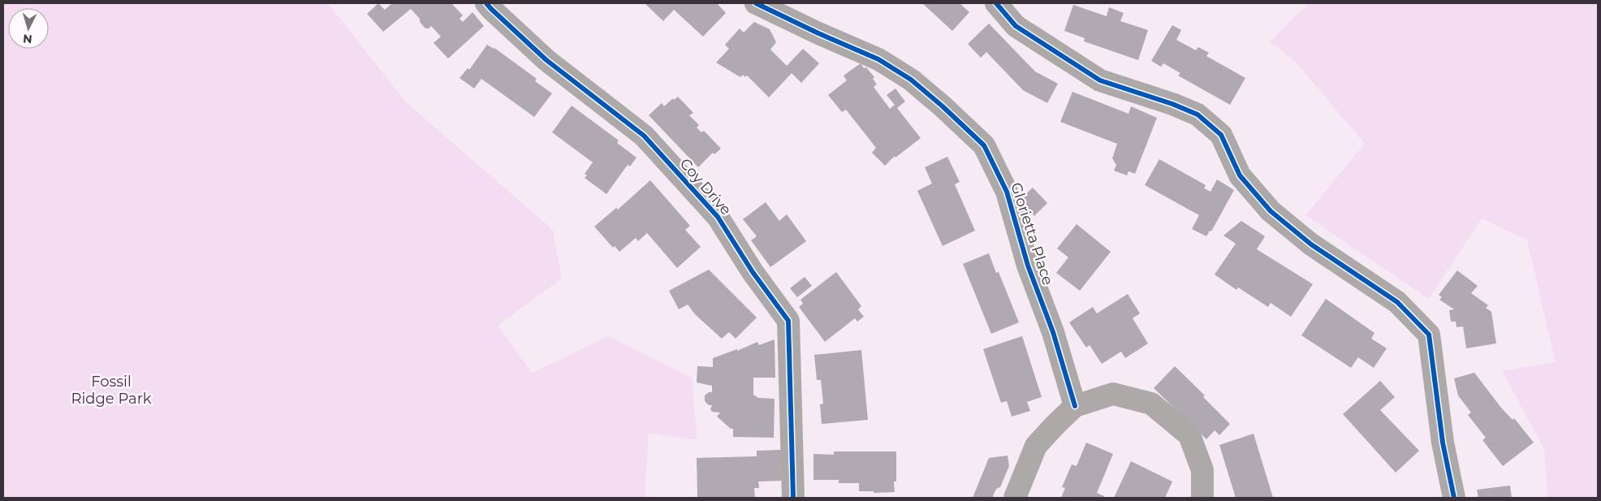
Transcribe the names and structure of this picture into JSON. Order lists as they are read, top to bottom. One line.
{"streets":{"street":["Coy Drive","Glorietta Place"]},"parks":["Fossil Ridge Park"],"north":"bottom"}
